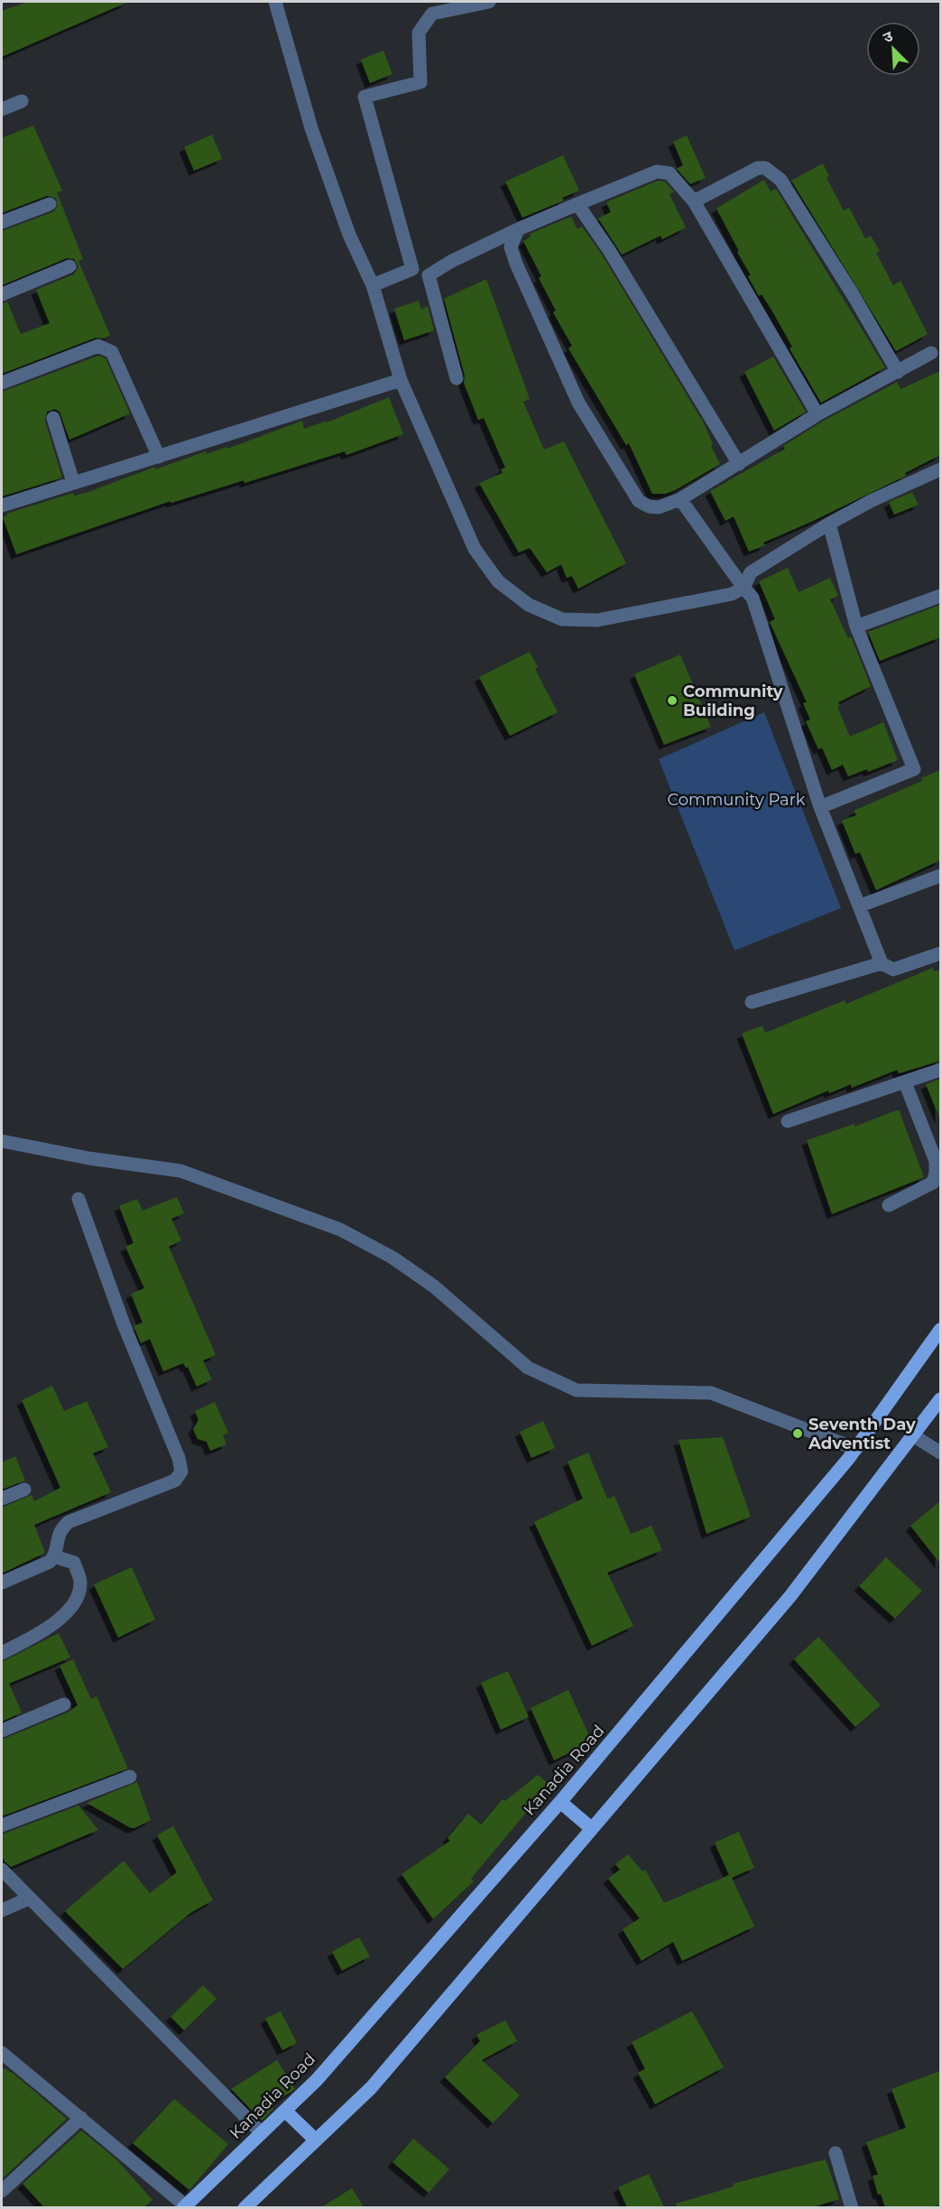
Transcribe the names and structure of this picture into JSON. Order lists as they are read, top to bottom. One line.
{"streets":{"main road":["Kanadia Road"]},"parks":["Community Park"],"places":["Community Building","Seventh Day Adventist"],"north":"top left"}
